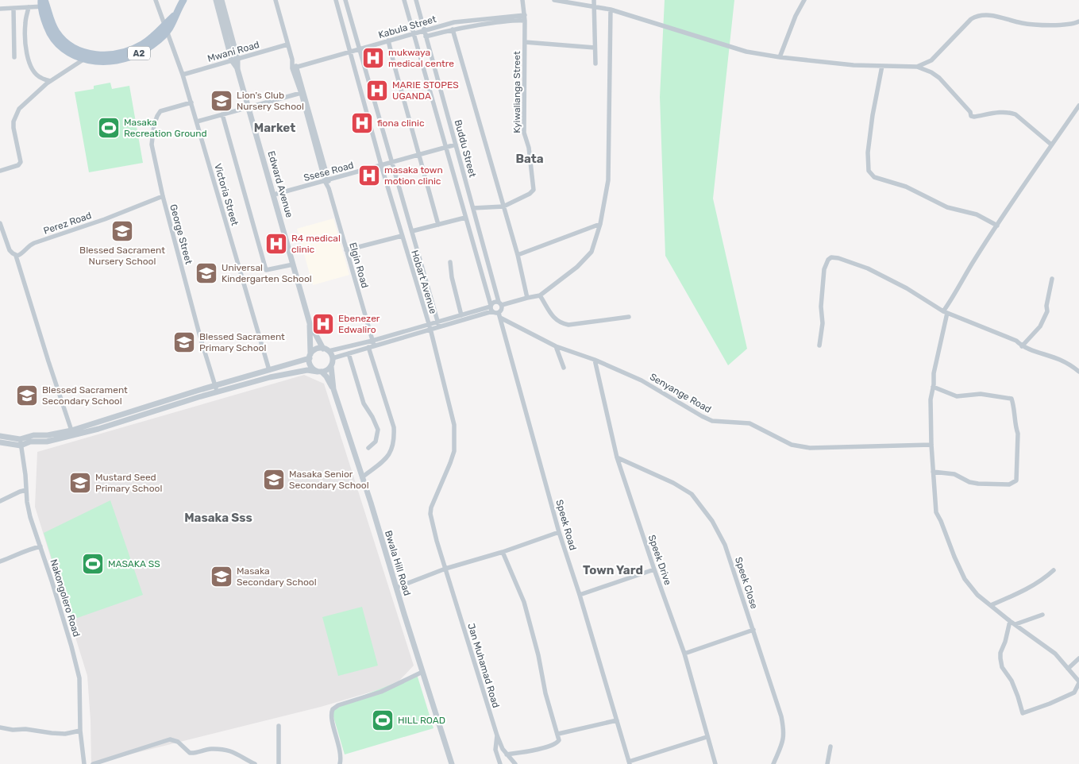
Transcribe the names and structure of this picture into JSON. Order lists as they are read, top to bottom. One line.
{"streets":{"main road":["A2"],"street":["Kabula Street","Mwani Road","Kyiwalianga Street","Buddu Street","Ssese Road","Edward Avenue","Victoria Street","Perez Road","George Street","Elgin Road","Hobart Avenue","Senyange Road","Speek Road","Speek Drive","Bwala Hill Road","Speek Close","Nakongolero Road","Jan Muhamad Road"]},"crossings":[["Kabula Street","Kyiwalianga Street"],["Kabula Street","Buddu Street"],["Kabula Street","Elgin Road"],["Kabula Street","Hobart Avenue"],["Mwani Road","Edward Avenue"],["Mwani Road","Victoria Street"],["Mwani Road","Elgin Road"],["A2","Victoria Street"],["Kyiwalianga Street","Buddu Street"],["Buddu Street","Ssese Road"],["Ssese Road","Edward Avenue"],["Ssese Road","Elgin Road"],["Ssese Road","Hobart Avenue"],["Edward Avenue","Bwala Hill Road"],["Victoria Street","George Street"],["Perez Road","George Street"],["Hobart Avenue","Jan Muhamad Road"],["Senyange Road","Speek Road"],["Senyange Road","Speek Drive"],["Speek Drive","Speek Close"]],"districts":["Market","Bata","Masaka Sss","Town Yard"],"places":{"hospital":["mukwaya medical centre","MARIE STOPES UGANDA","fiona clinic","masaka town motion clinic","R4 medical clinic","Ebenezer Edwaliro"],"school or university":["Lion's Club Nursery School","Blessed Sacrament Nursery School","Universal Kindergarten School","Blessed Sacrament Primary School","Blessed Sacrament Secondary School","Masaka Senior Secondary School","Mustard Seed Primary School","Masaka Secondary School"],"sports":["Masaka Recreation Ground","MASAKA SS","HILL ROAD"]}}
